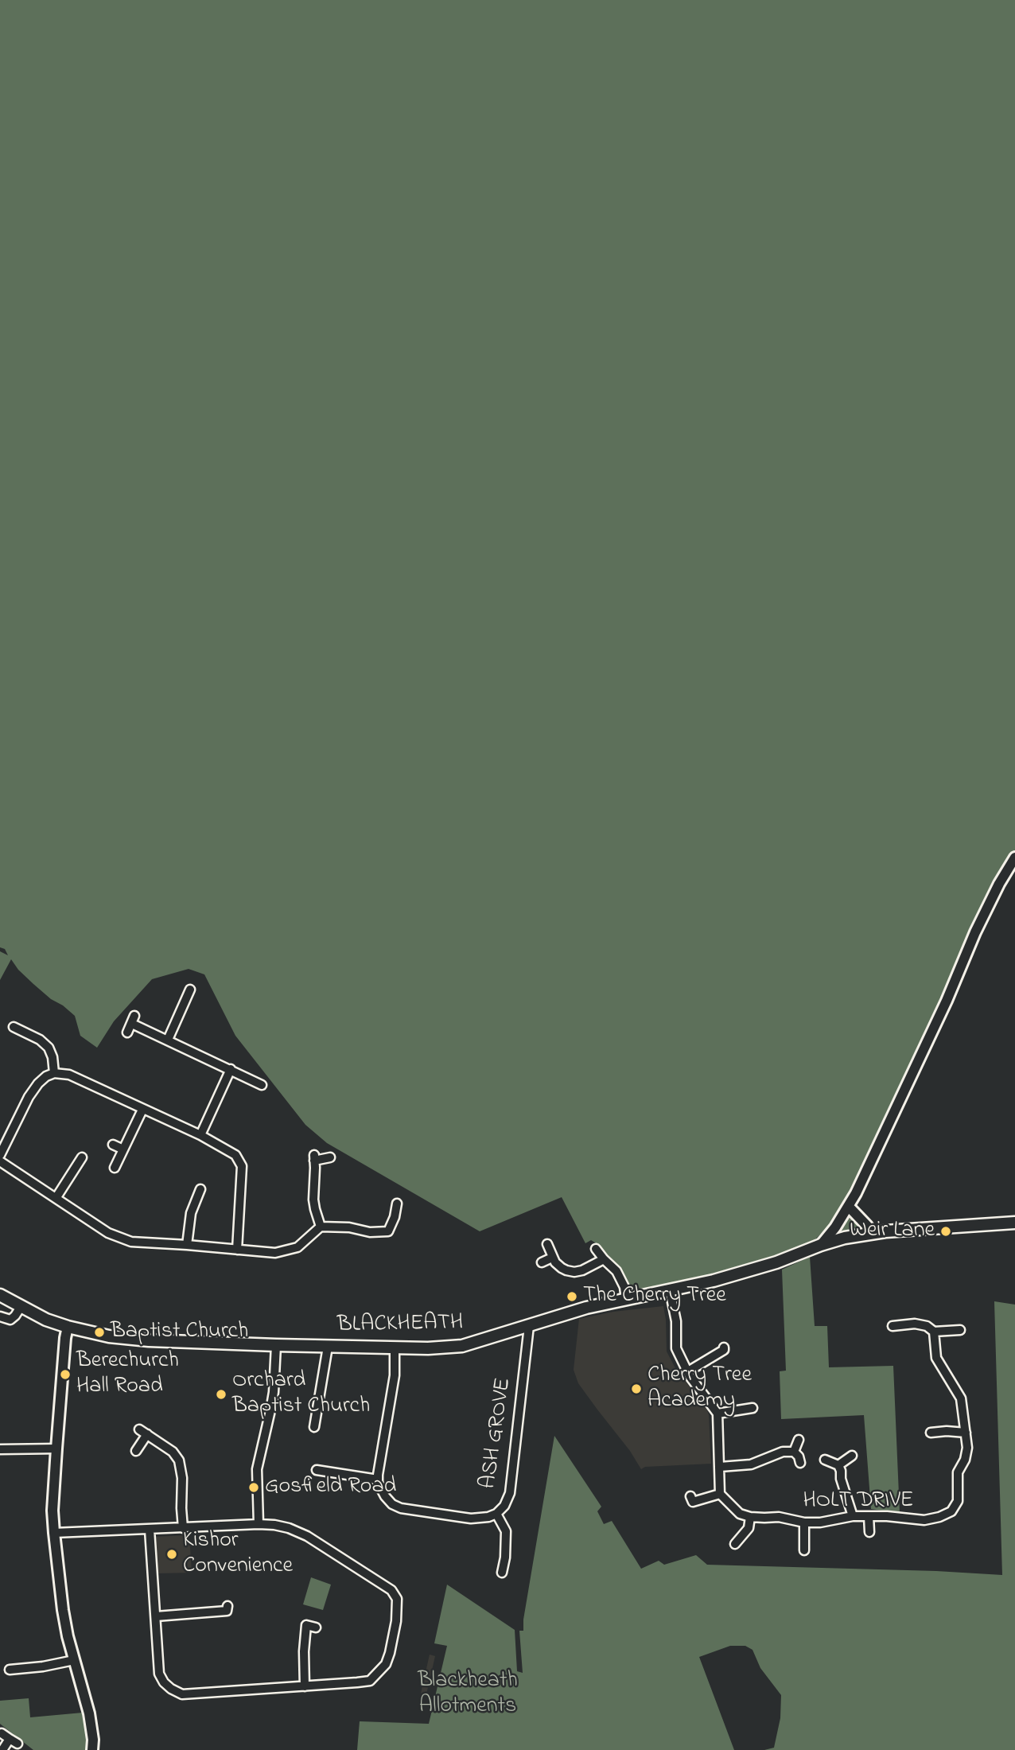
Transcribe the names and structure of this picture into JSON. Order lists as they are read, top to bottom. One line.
{"streets":{"main road":["BLACKHEATH"],"street":["ASH GROVE","HOLT DRIVE"]},"crossings":[["BLACKHEATH","ASH GROVE"]],"parks":["Blackheath Allotments"],"places":["Weir Lane","The Cherry Tree","Baptist Church","Berechurch Hall Road","Cherry Tree Academy","Orchard Baptist Church","Gosfield Road","Kishor Convenience"]}
